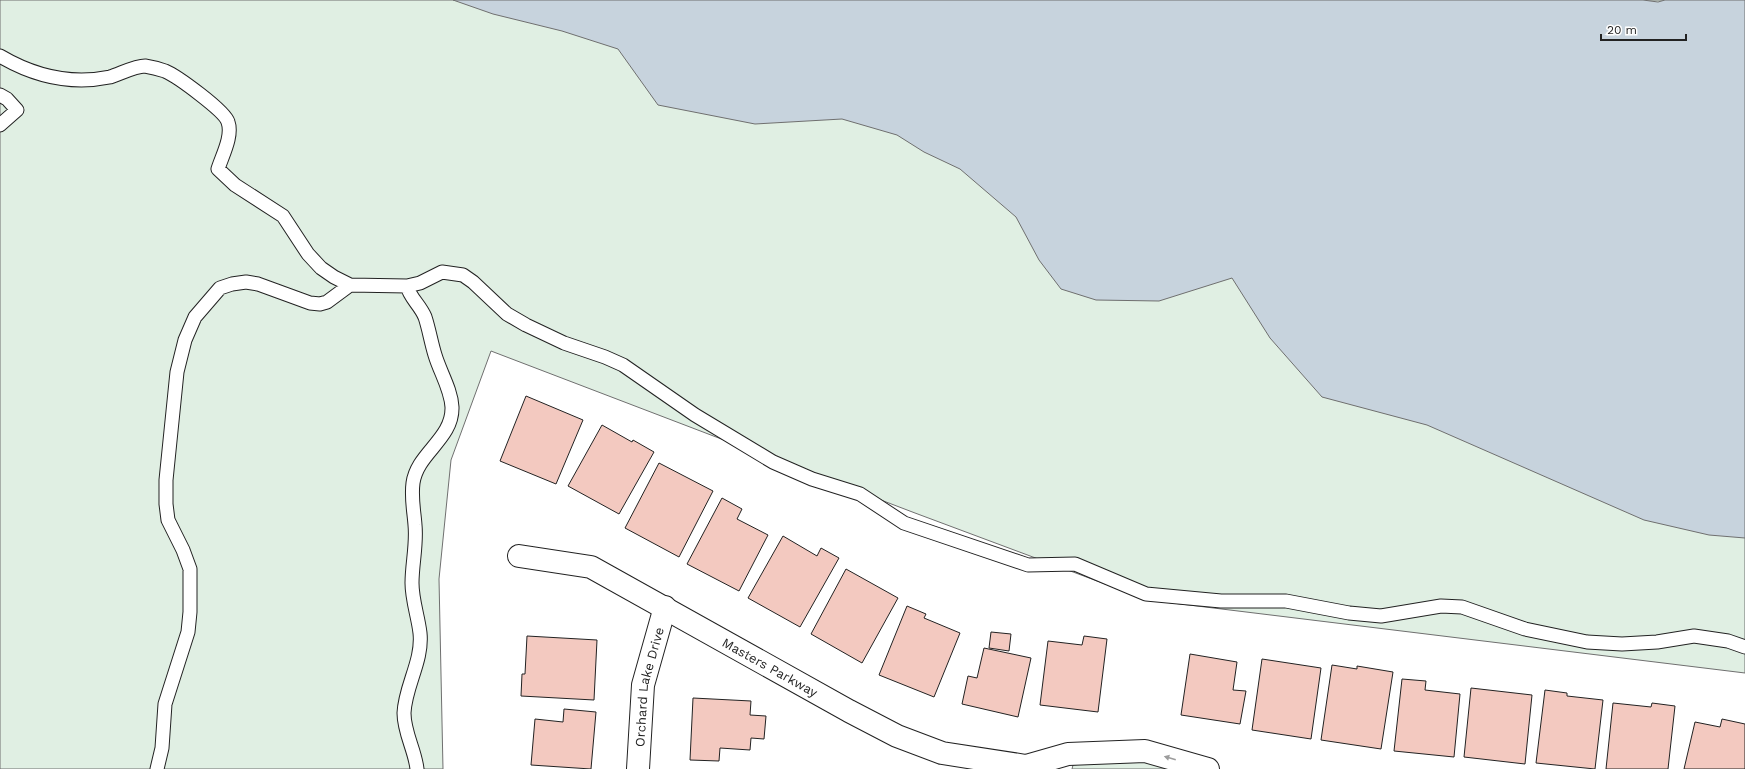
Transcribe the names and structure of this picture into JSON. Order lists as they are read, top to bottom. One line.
{"streets":{"street":["Masters Parkway","Orchard Lake Drive"]},"crossings":[["Masters Parkway","Orchard Lake Drive"]],"scale_bar":"20 m"}
